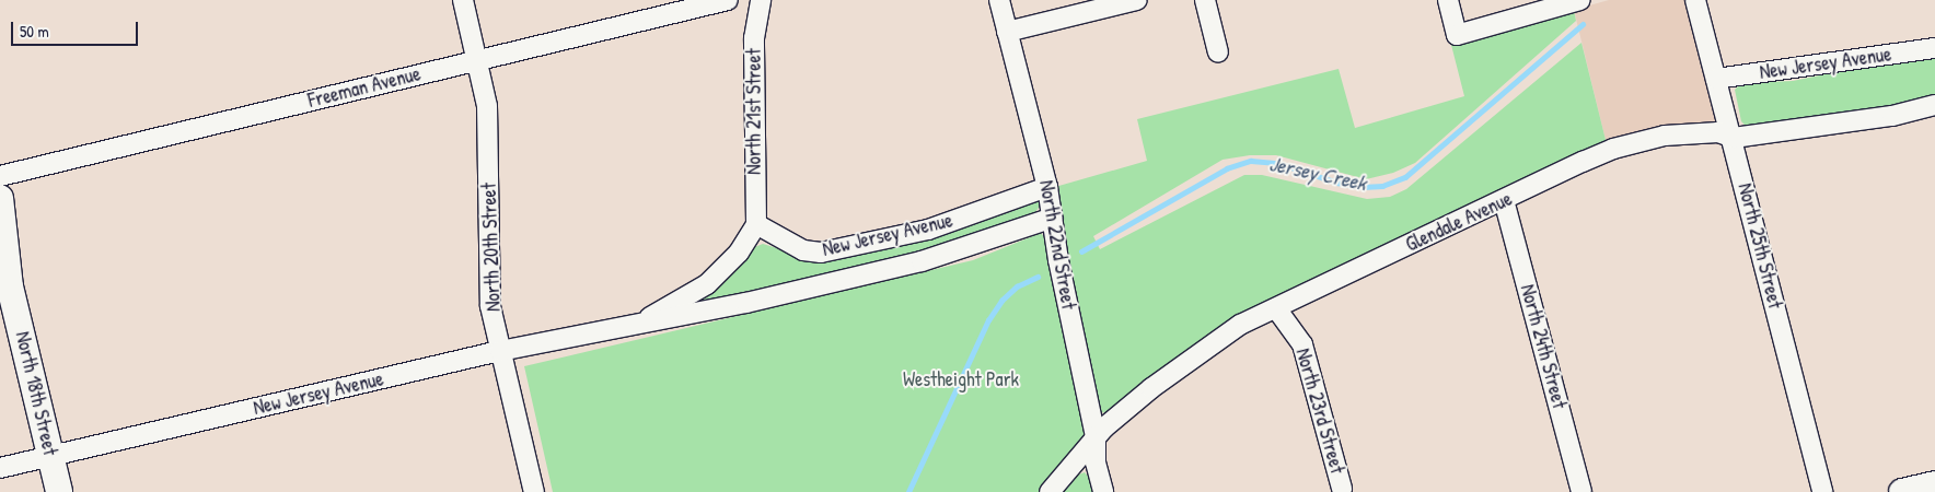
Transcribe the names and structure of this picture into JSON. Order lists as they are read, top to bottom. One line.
{"streets":{"main road":["North 18th Street"],"street":["New Jersey Avenue","Freeman Avenue","North 21st Street","Glendale Avenue","North 22nd Street","North 25th Street","North 20th Street","North 24th Street","North 23rd Street"]},"crossings":[["New Jersey Avenue","North 21st Street"],["New Jersey Avenue","North 22nd Street"],["New Jersey Avenue","North 25th Street"],["New Jersey Avenue","North 20th Street"],["New Jersey Avenue","North 18th Street"],["Freeman Avenue","North 20th Street"],["Glendale Avenue","North 22nd Street"],["Glendale Avenue","North 25th Street"],["Glendale Avenue","North 24th Street"],["Glendale Avenue","North 23rd Street"]],"water":["Jersey Creek"],"parks":["Westheight Park"],"scale_bar":"50 m"}
